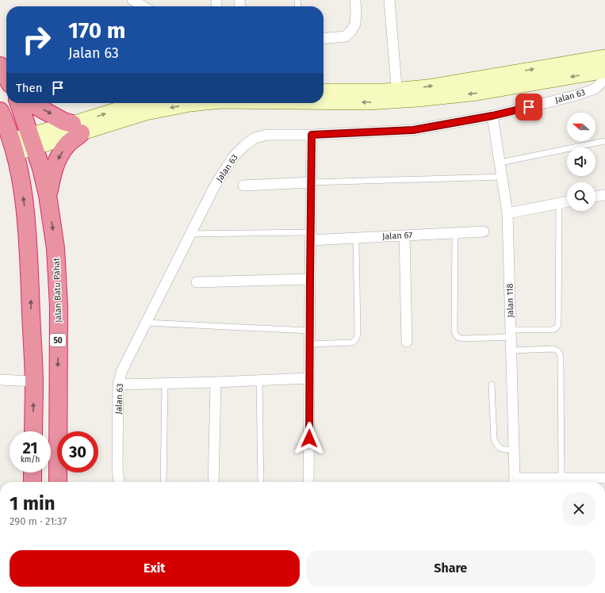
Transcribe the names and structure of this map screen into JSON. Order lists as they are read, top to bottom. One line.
{"streets":{"highway":["Jalan Batu Pahat","50"],"street":["Jalan 63","Jalan 67","Jalan 118"]},"crossings":[["Jalan 63","Jalan 118"]],"north":"left","page":{"turn":["170 m","Jalan 63"],"then":"Then","speed":"21 km/h","limit":"30","heading":["1 min","290 m · 21:37"],"buttons":["Exit","Share"]}}
